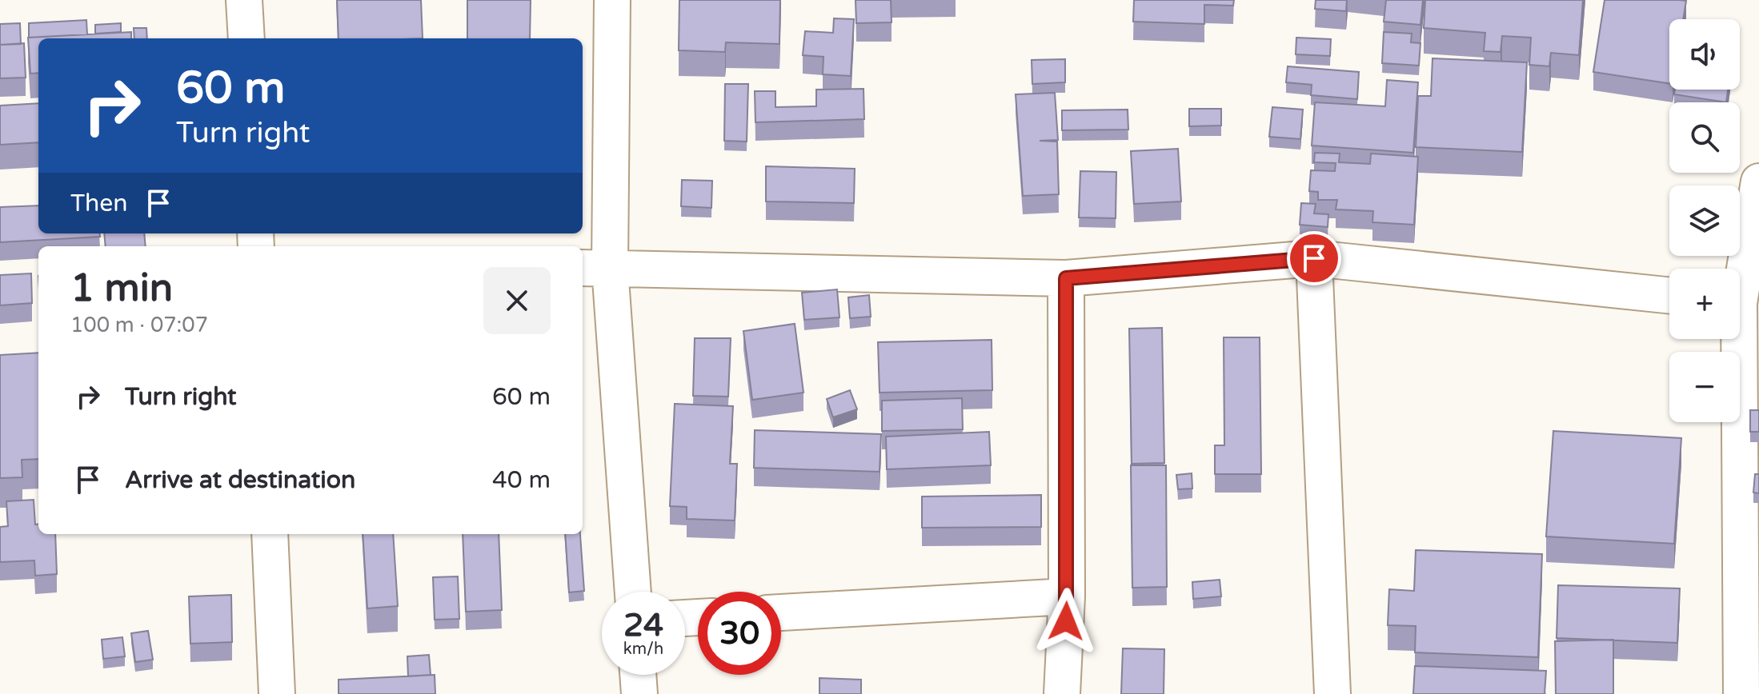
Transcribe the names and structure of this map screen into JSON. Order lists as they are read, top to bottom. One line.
{"page":{"map_buttons":["+","−"],"turn":["60 m","Turn right"],"then":"Then","heading":["1 min","100 m · 07:07"],"list":[{"name":"Turn right","value":"60 m"},{"name":"Arrive at destination","value":"40 m"}],"speed":"24 km/h","limit":"30"}}
